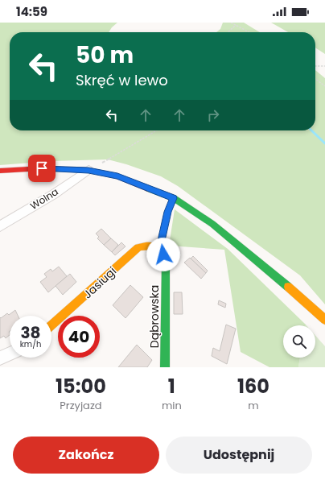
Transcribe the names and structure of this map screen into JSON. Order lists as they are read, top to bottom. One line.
{"streets":{"street":["Wolna","Jasiugi","Dąbrowska"]},"crossings":[["Jasiugi","Dąbrowska"]],"page":{"status":"14:59","turn":["50 m","Skręć w lewo"],"speed":"38 km/h","limit":"40","eta":["15:00","Przyjazd","1","min","160","m"],"buttons":["Zakończ","Udostępnij"]}}
